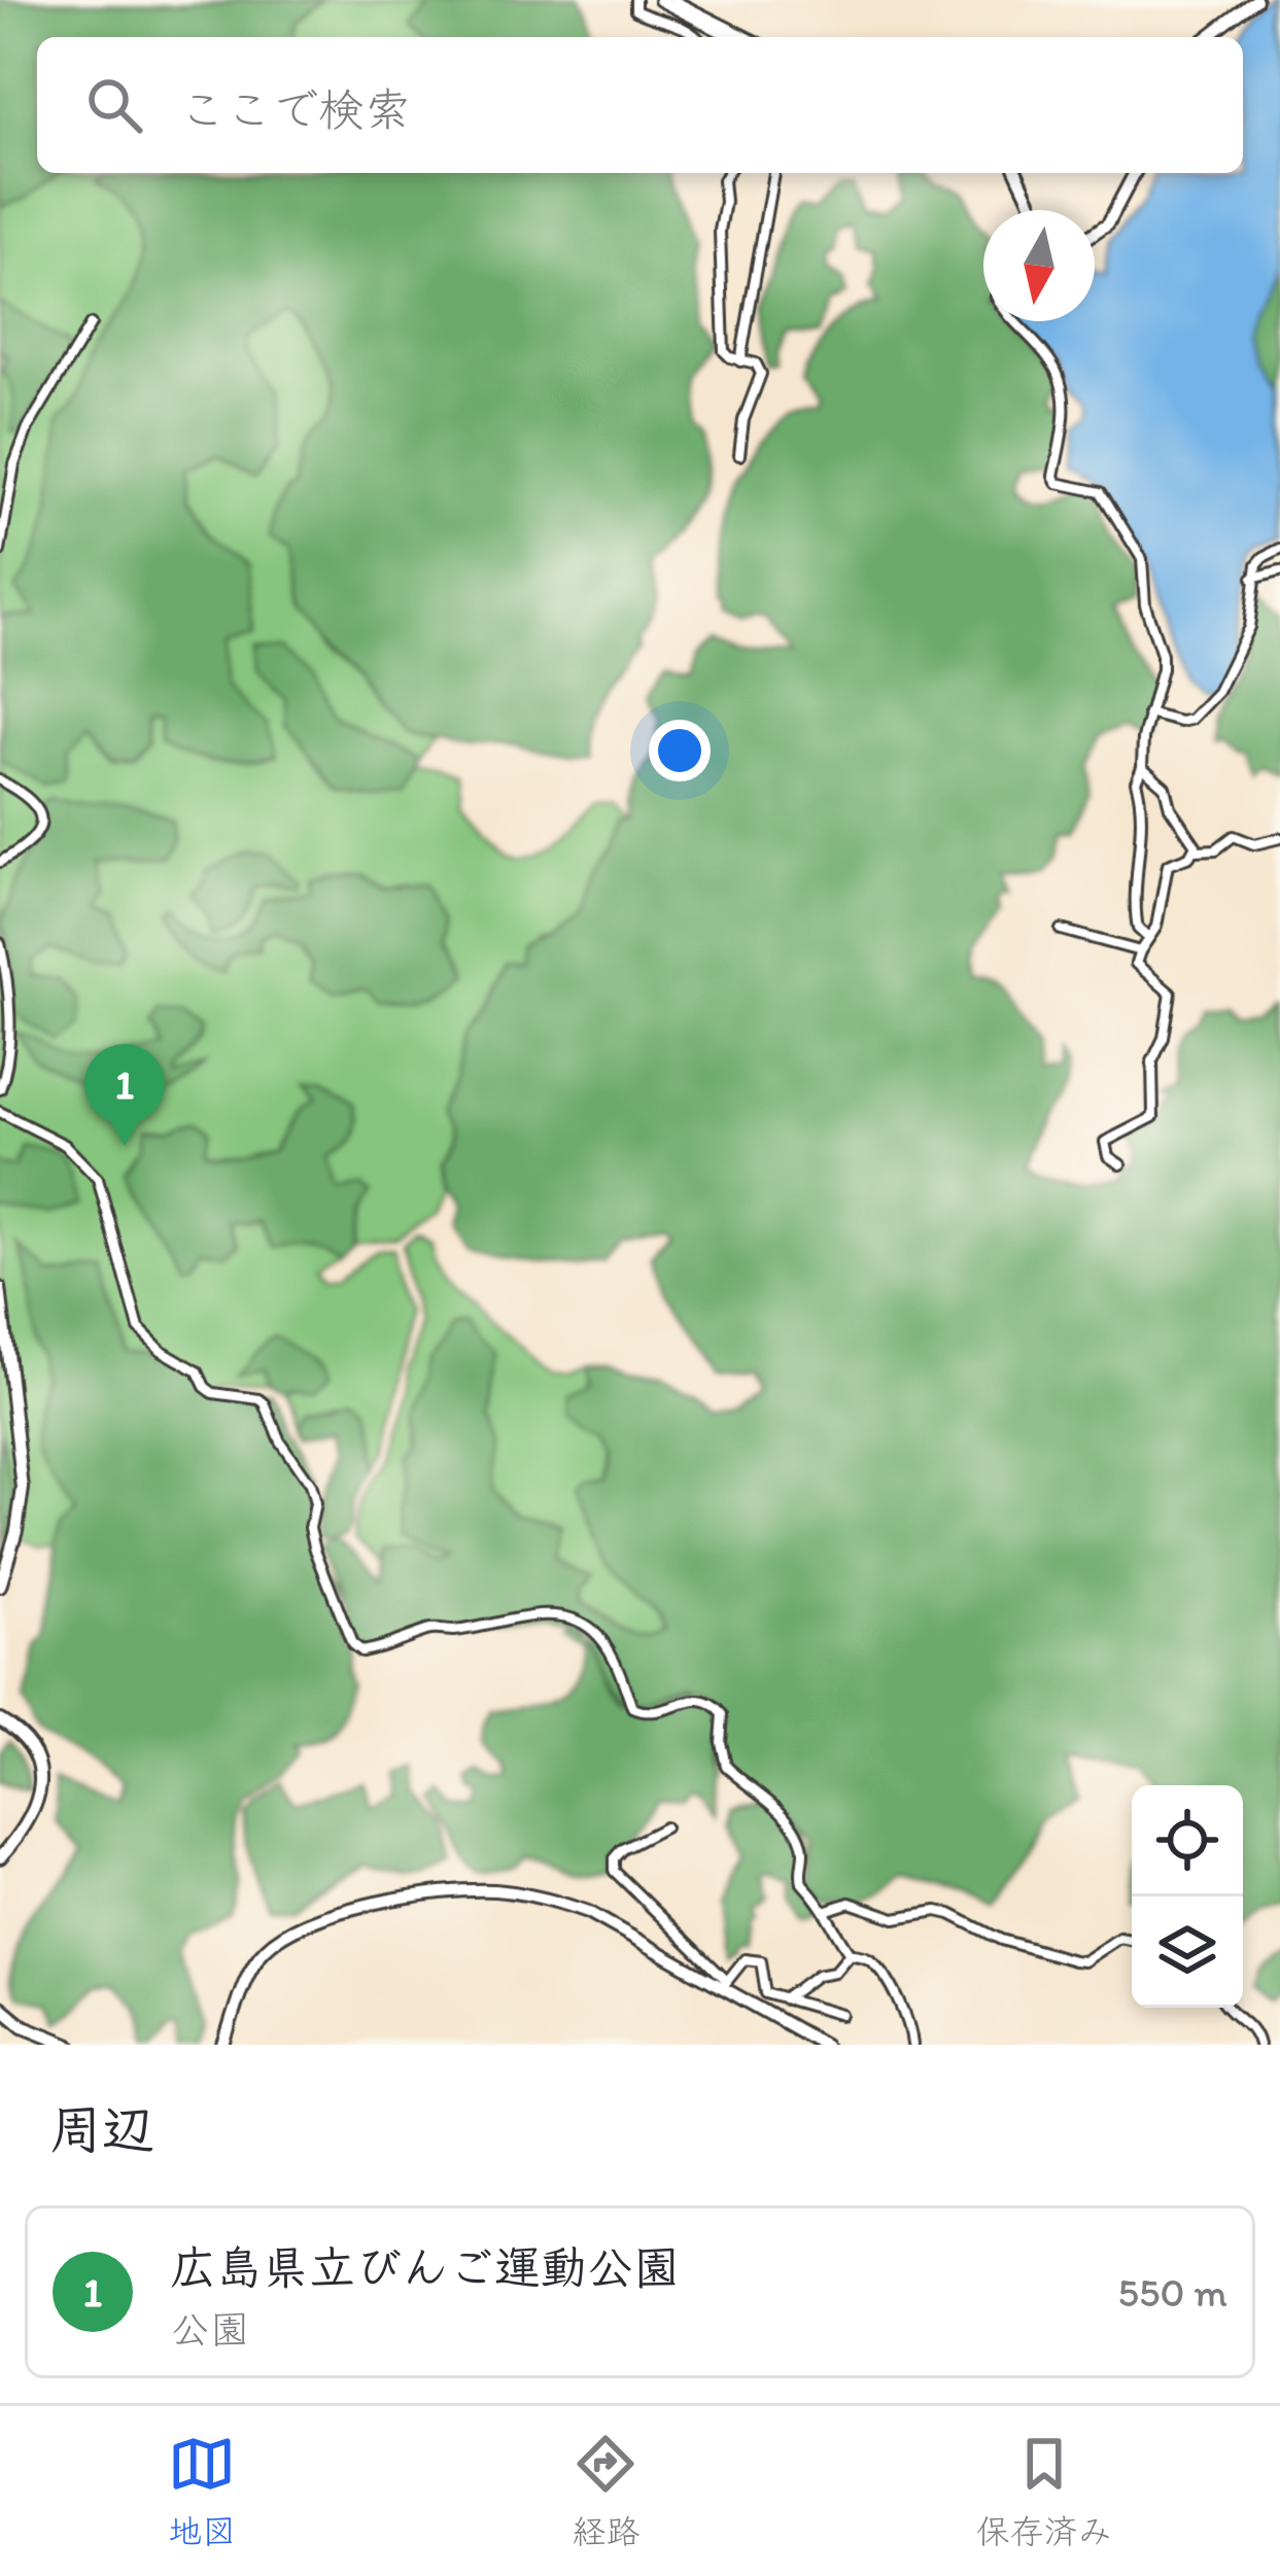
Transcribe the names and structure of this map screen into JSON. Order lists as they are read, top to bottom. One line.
{"north":"bottom","page":{"search":"ここで検索","pins":"1","heading":"周辺","list":[{"mark":"1","name":"広島県立びんご運動公園","note":"公園","value":"550 m"}],"nav":["地図","経路","保存済み"]}}
